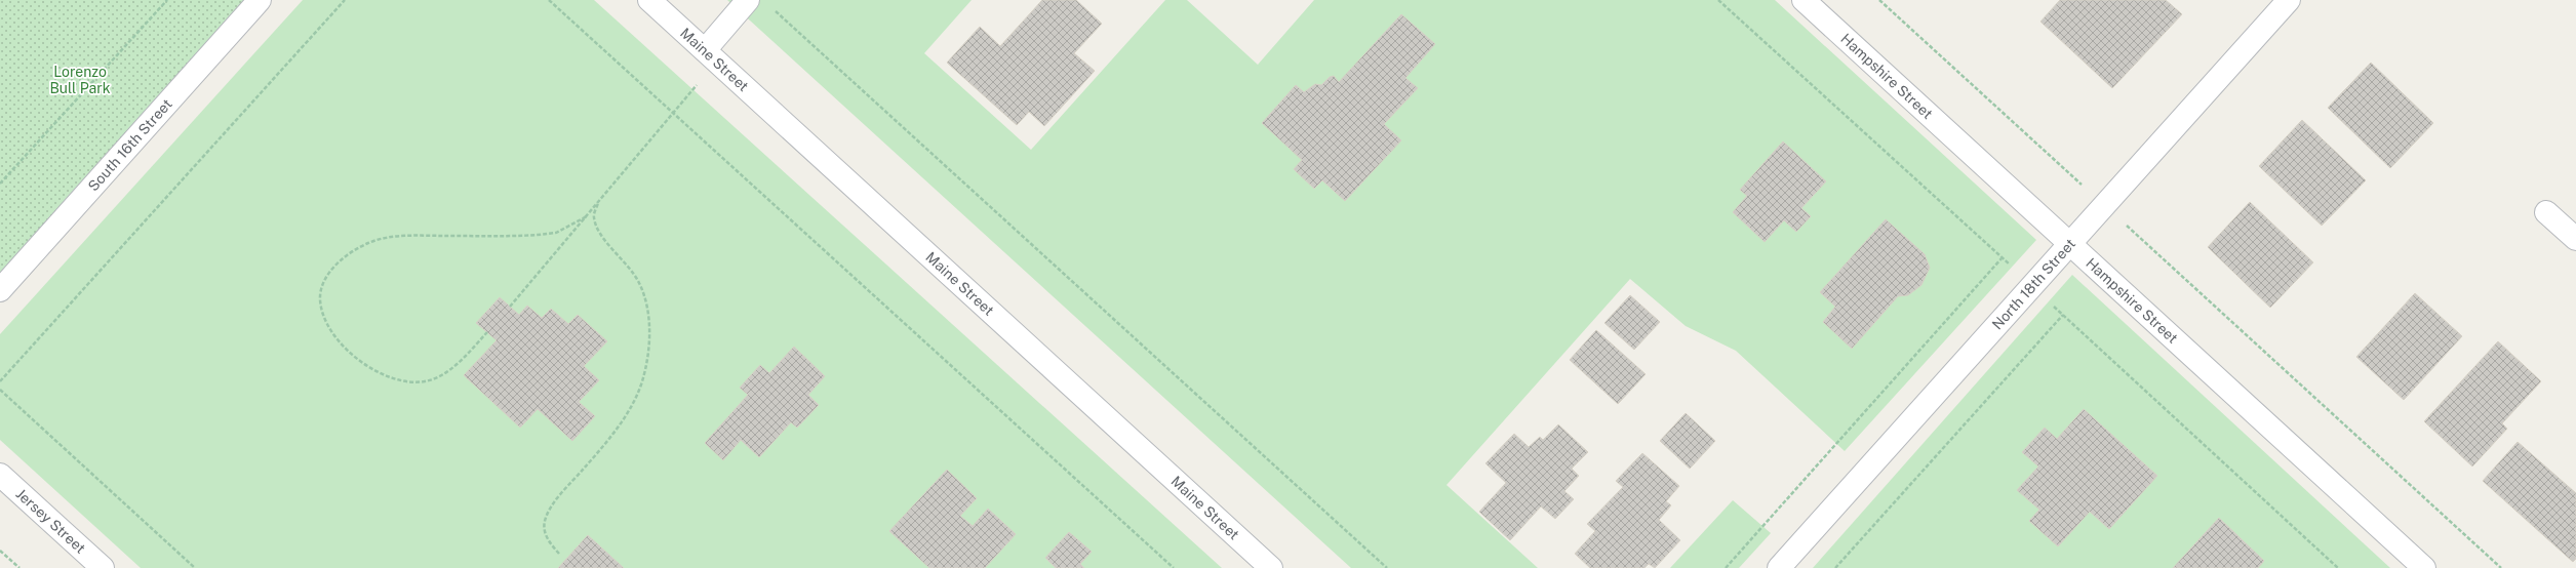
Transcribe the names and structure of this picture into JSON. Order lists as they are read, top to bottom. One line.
{"streets":{"street":["Maine Street","Hampshire Street","South 16th Street","North 18th Street","Jersey Street"]},"crossings":[["Hampshire Street","North 18th Street"]],"parks":["Lorenzo Bull Park"]}
